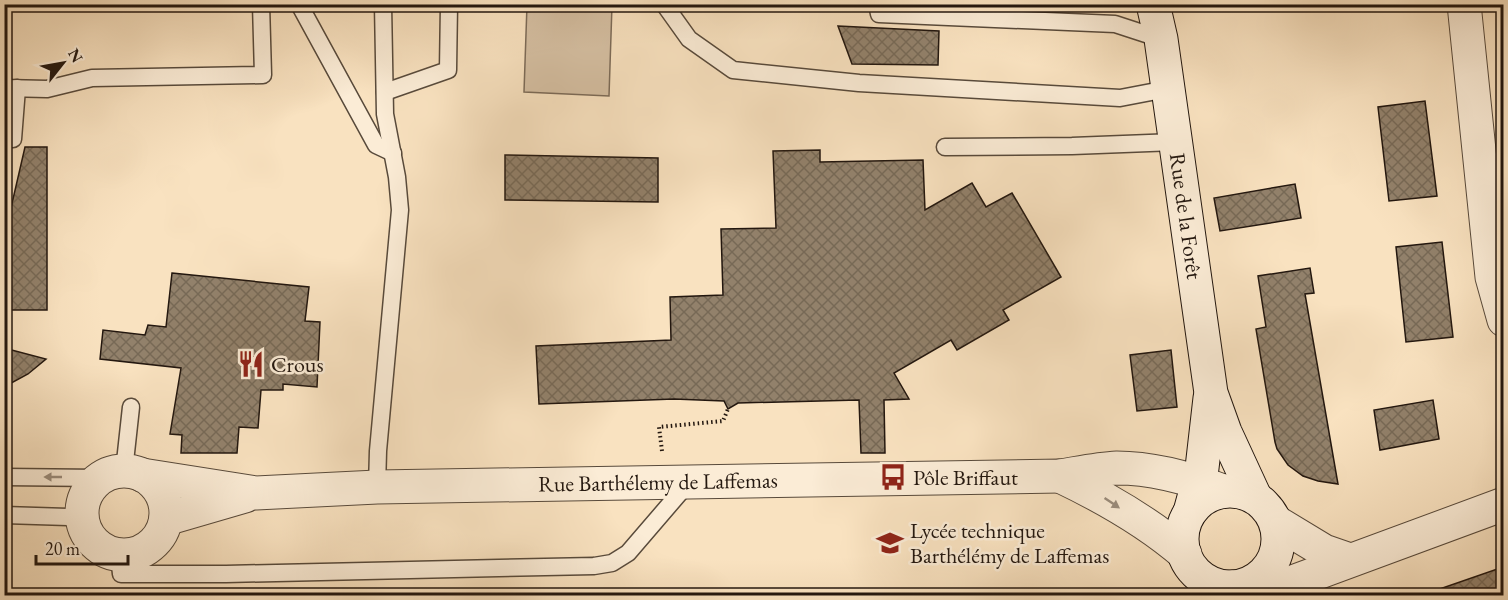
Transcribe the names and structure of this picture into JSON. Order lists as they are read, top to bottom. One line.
{"streets":{"street":["Rue de la Forêt","Rue Barthélemy de Laffemas"]},"places":{"restaurant":["Crous"],"bus stop":["Pôle Briffaut"],"school or university":["Lycée technique Barthélémy de Laffemas"]},"scale_bar":"20 m","north":"top right"}
